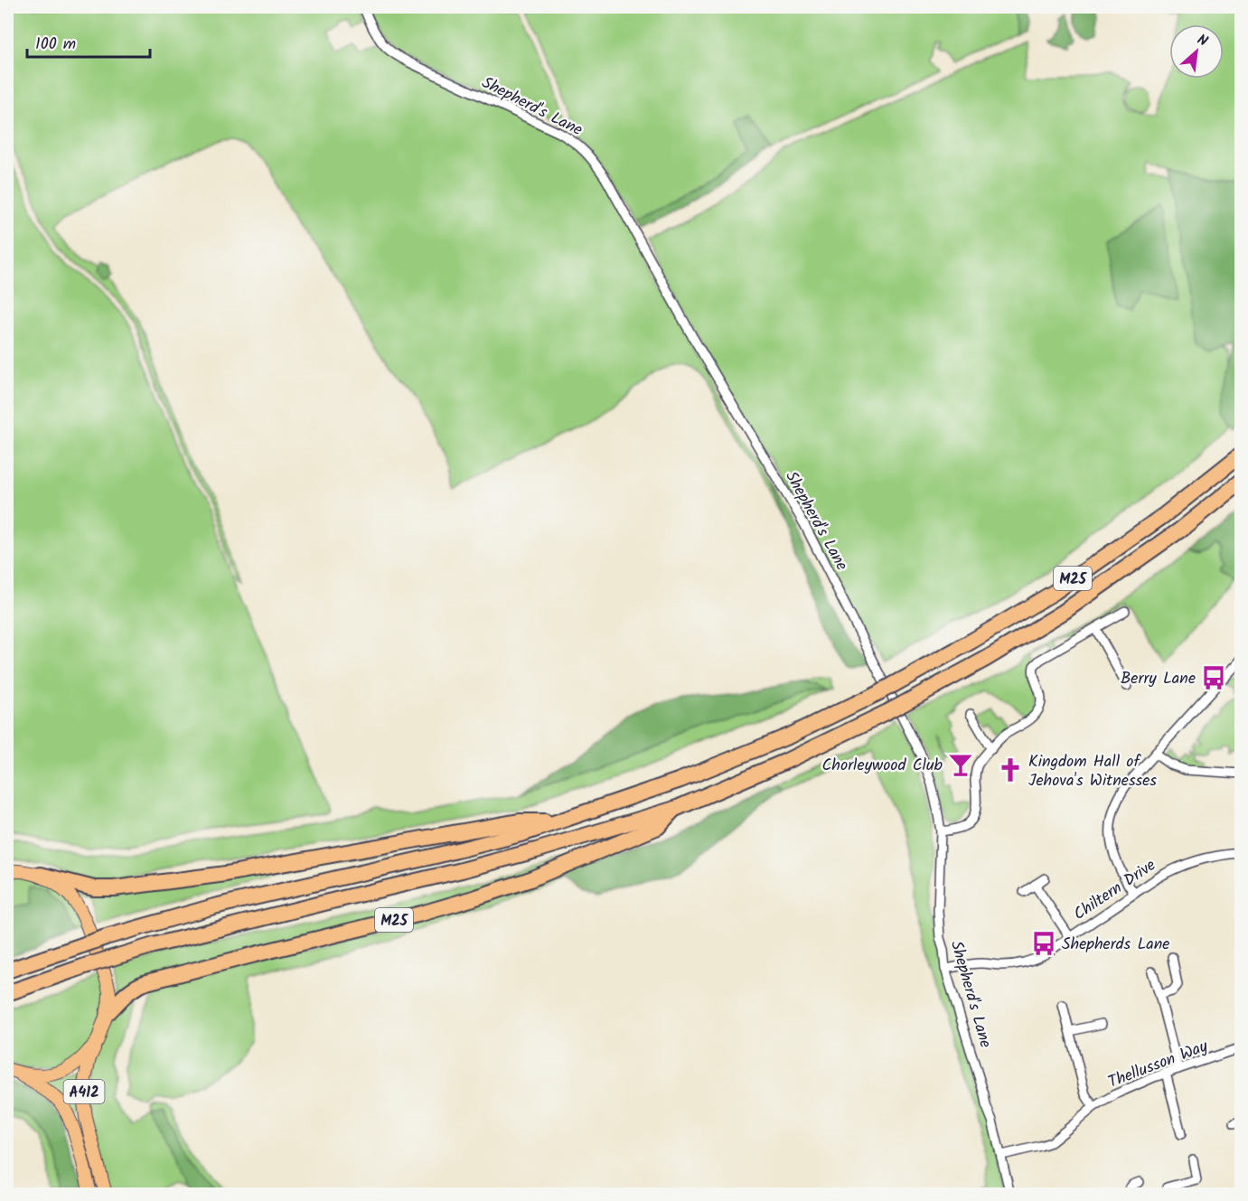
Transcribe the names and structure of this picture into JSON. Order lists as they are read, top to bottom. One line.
{"streets":{"highway":["M25"],"main road":["A412"],"street":["Shepherd's Lane","Chiltern Drive","Thellusson Way"]},"crossings":[["Shepherd's Lane","Chiltern Drive"],["Shepherd's Lane","Thellusson Way"]],"places":{"bus stop":["Berry Lane","Shepherds Lane"],"bar":["Chorleywood Club"],"church":["Kingdom Hall of Jehova's Witnesses"]},"scale_bar":"100 m","north":"top right"}
